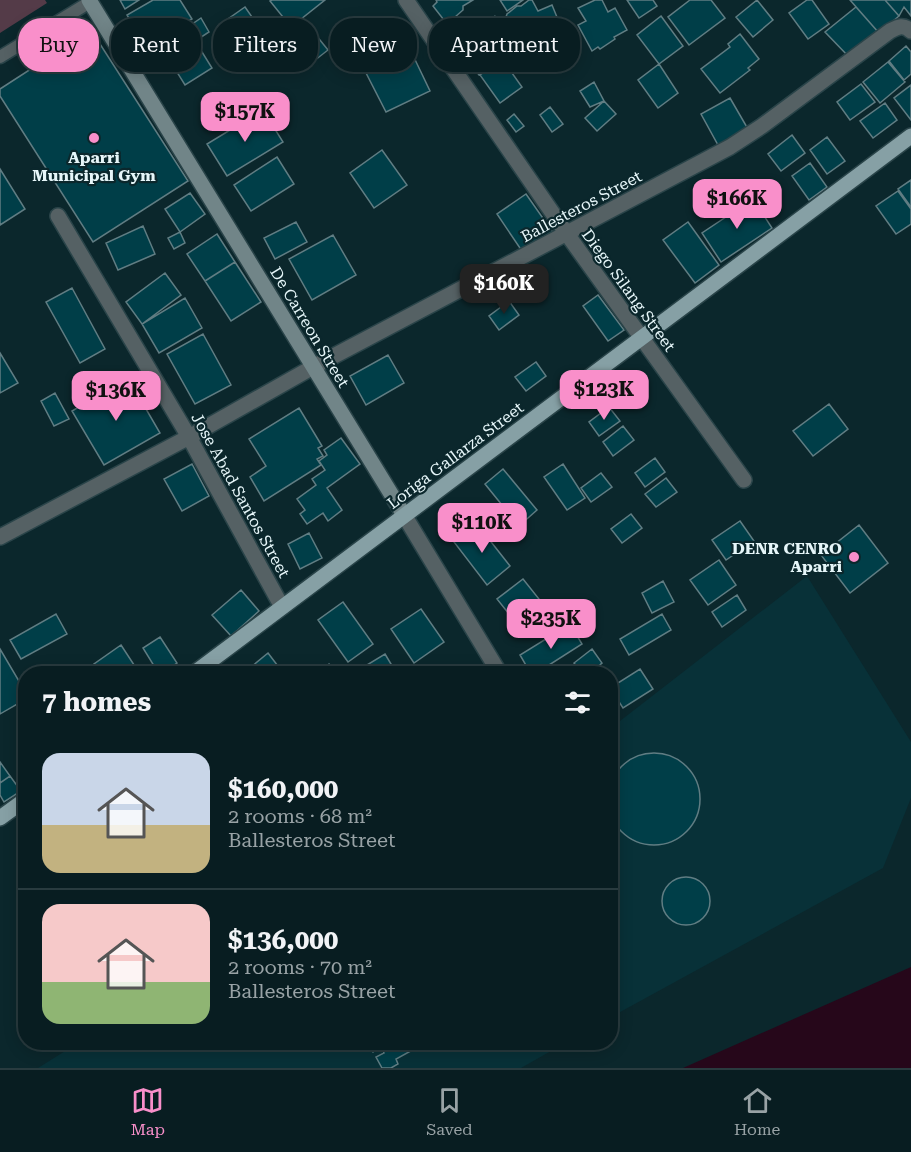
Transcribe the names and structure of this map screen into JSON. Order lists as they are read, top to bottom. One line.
{"streets":{"main road":["Loriga Gallarza Street"],"street":["Ballesteros Street","Diego Silang Street","De Carreon Street","Jose Abad Santos Street"]},"crossings":[["Ballesteros Street","Diego Silang Street"],["Ballesteros Street","De Carreon Street"],["Ballesteros Street","Jose Abad Santos Street"],["Diego Silang Street","Loriga Gallarza Street"],["De Carreon Street","Loriga Gallarza Street"],["Loriga Gallarza Street","Jose Abad Santos Street"]],"places":["Aparri Municipal Gym","DENR CENRO Aparri"],"page":{"chip":["Buy","Rent","Filters","New","Apartment"],"price":["$157K","$166K","$160K","$123K","$136K","$110K","$235K"],"heading":"7 homes","list":[{"name":"$160,000","note":"2 rooms · 68 m² · Ballesteros Street"},{"name":"$136,000","note":"2 rooms · 70 m² · Ballesteros Street"}],"tabs":["Map","Saved","Home"]}}
